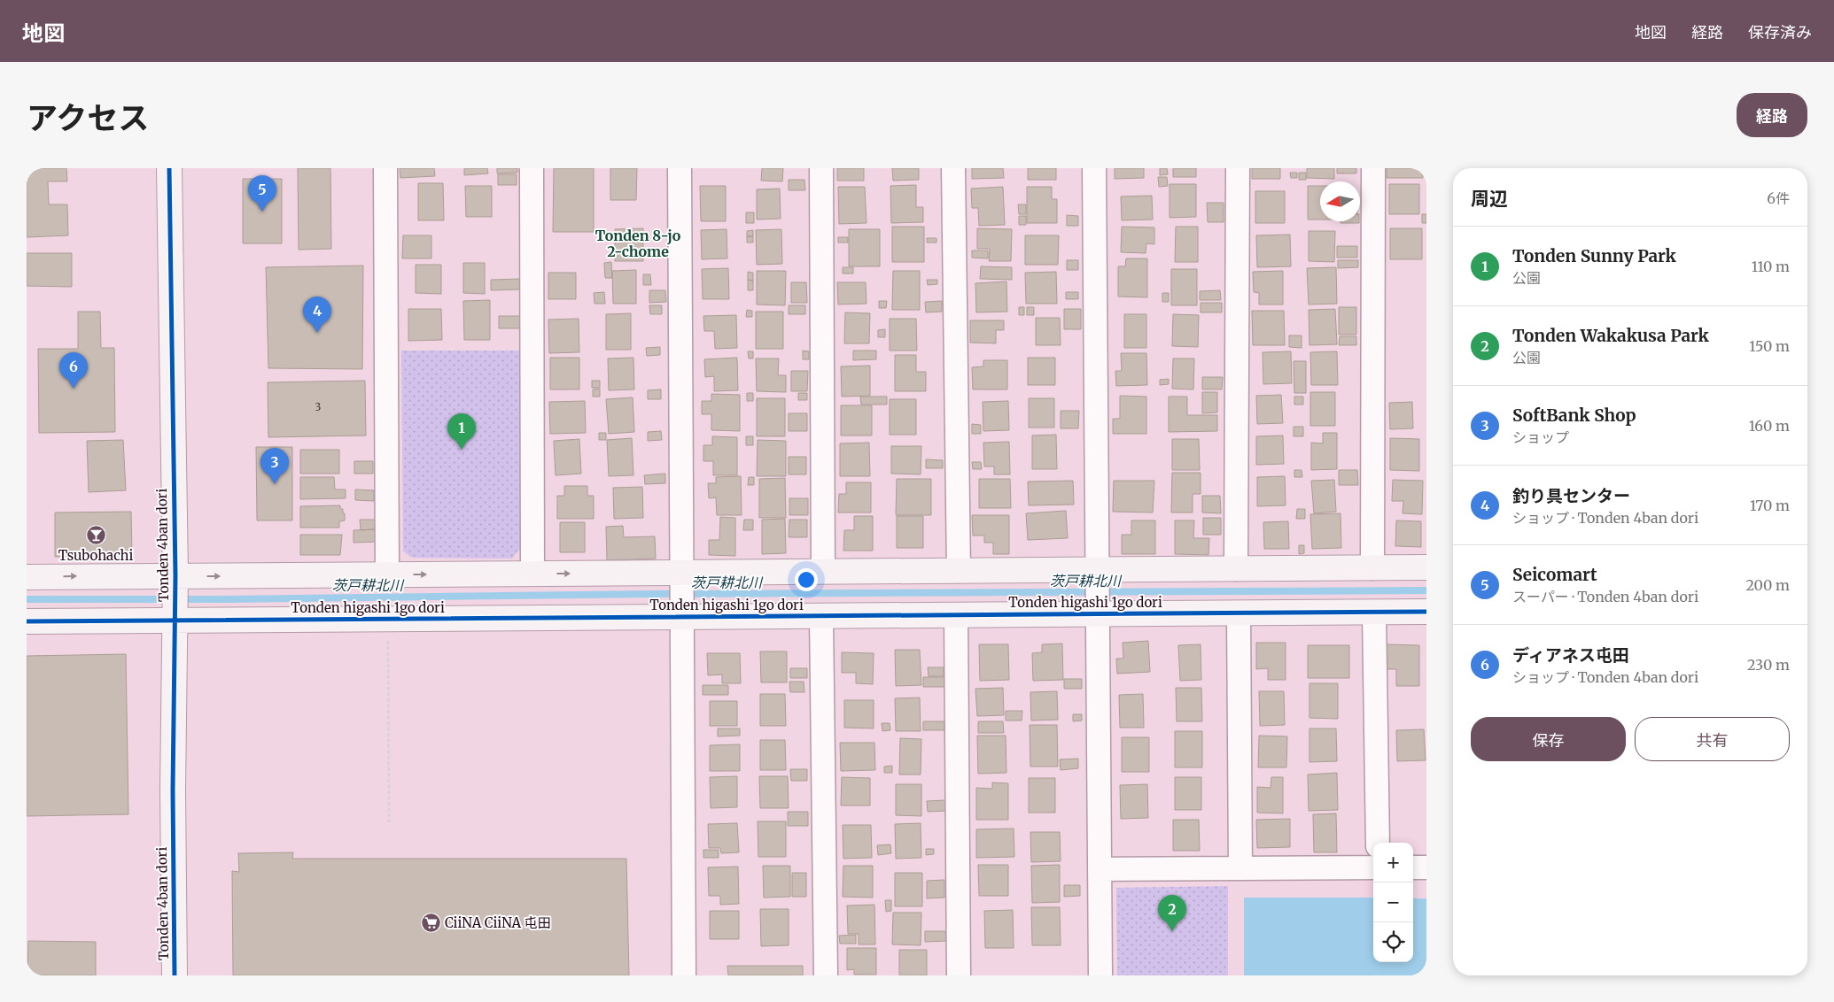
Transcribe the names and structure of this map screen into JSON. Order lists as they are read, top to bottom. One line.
{"streets":{"street":["Tonden 4ban dori","Tonden higashi 1go dori"]},"crossings":[["Tonden 4ban dori","Tonden higashi 1go dori"]],"districts":["Tonden 8-jo 2-chome"],"water":["茨戸耕北川"],"places":{"bar":["Tsubohachi"],"supermarket":["CiiNA CiiNA 屯田"]},"house_numbers":["3"],"north":"left","page":{"header":"地図","nav":["地図","経路","保存済み"],"title":"アクセス","buttons":["経路",["保存","共有"]],"heading":["周辺","6件"],"pins":["5","4","6","1","3","2"],"list":[{"mark":"1","name":"Tonden Sunny Park","note":"公園","value":"110 m"},{"mark":"2","name":"Tonden Wakakusa Park","note":"公園","value":"150 m"},{"mark":"3","name":"SoftBank Shop","note":"ショップ","value":"160 m"},{"mark":"4","name":"釣り具センター","note":"ショップ · Tonden 4ban dori","value":"170 m"},{"mark":"5","name":"Seicomart","note":"スーパー · Tonden 4ban dori","value":"200 m"},{"mark":"6","name":"ディアネス屯田","note":"ショップ · Tonden 4ban dori","value":"230 m"}],"map_buttons":["+","−"]}}
